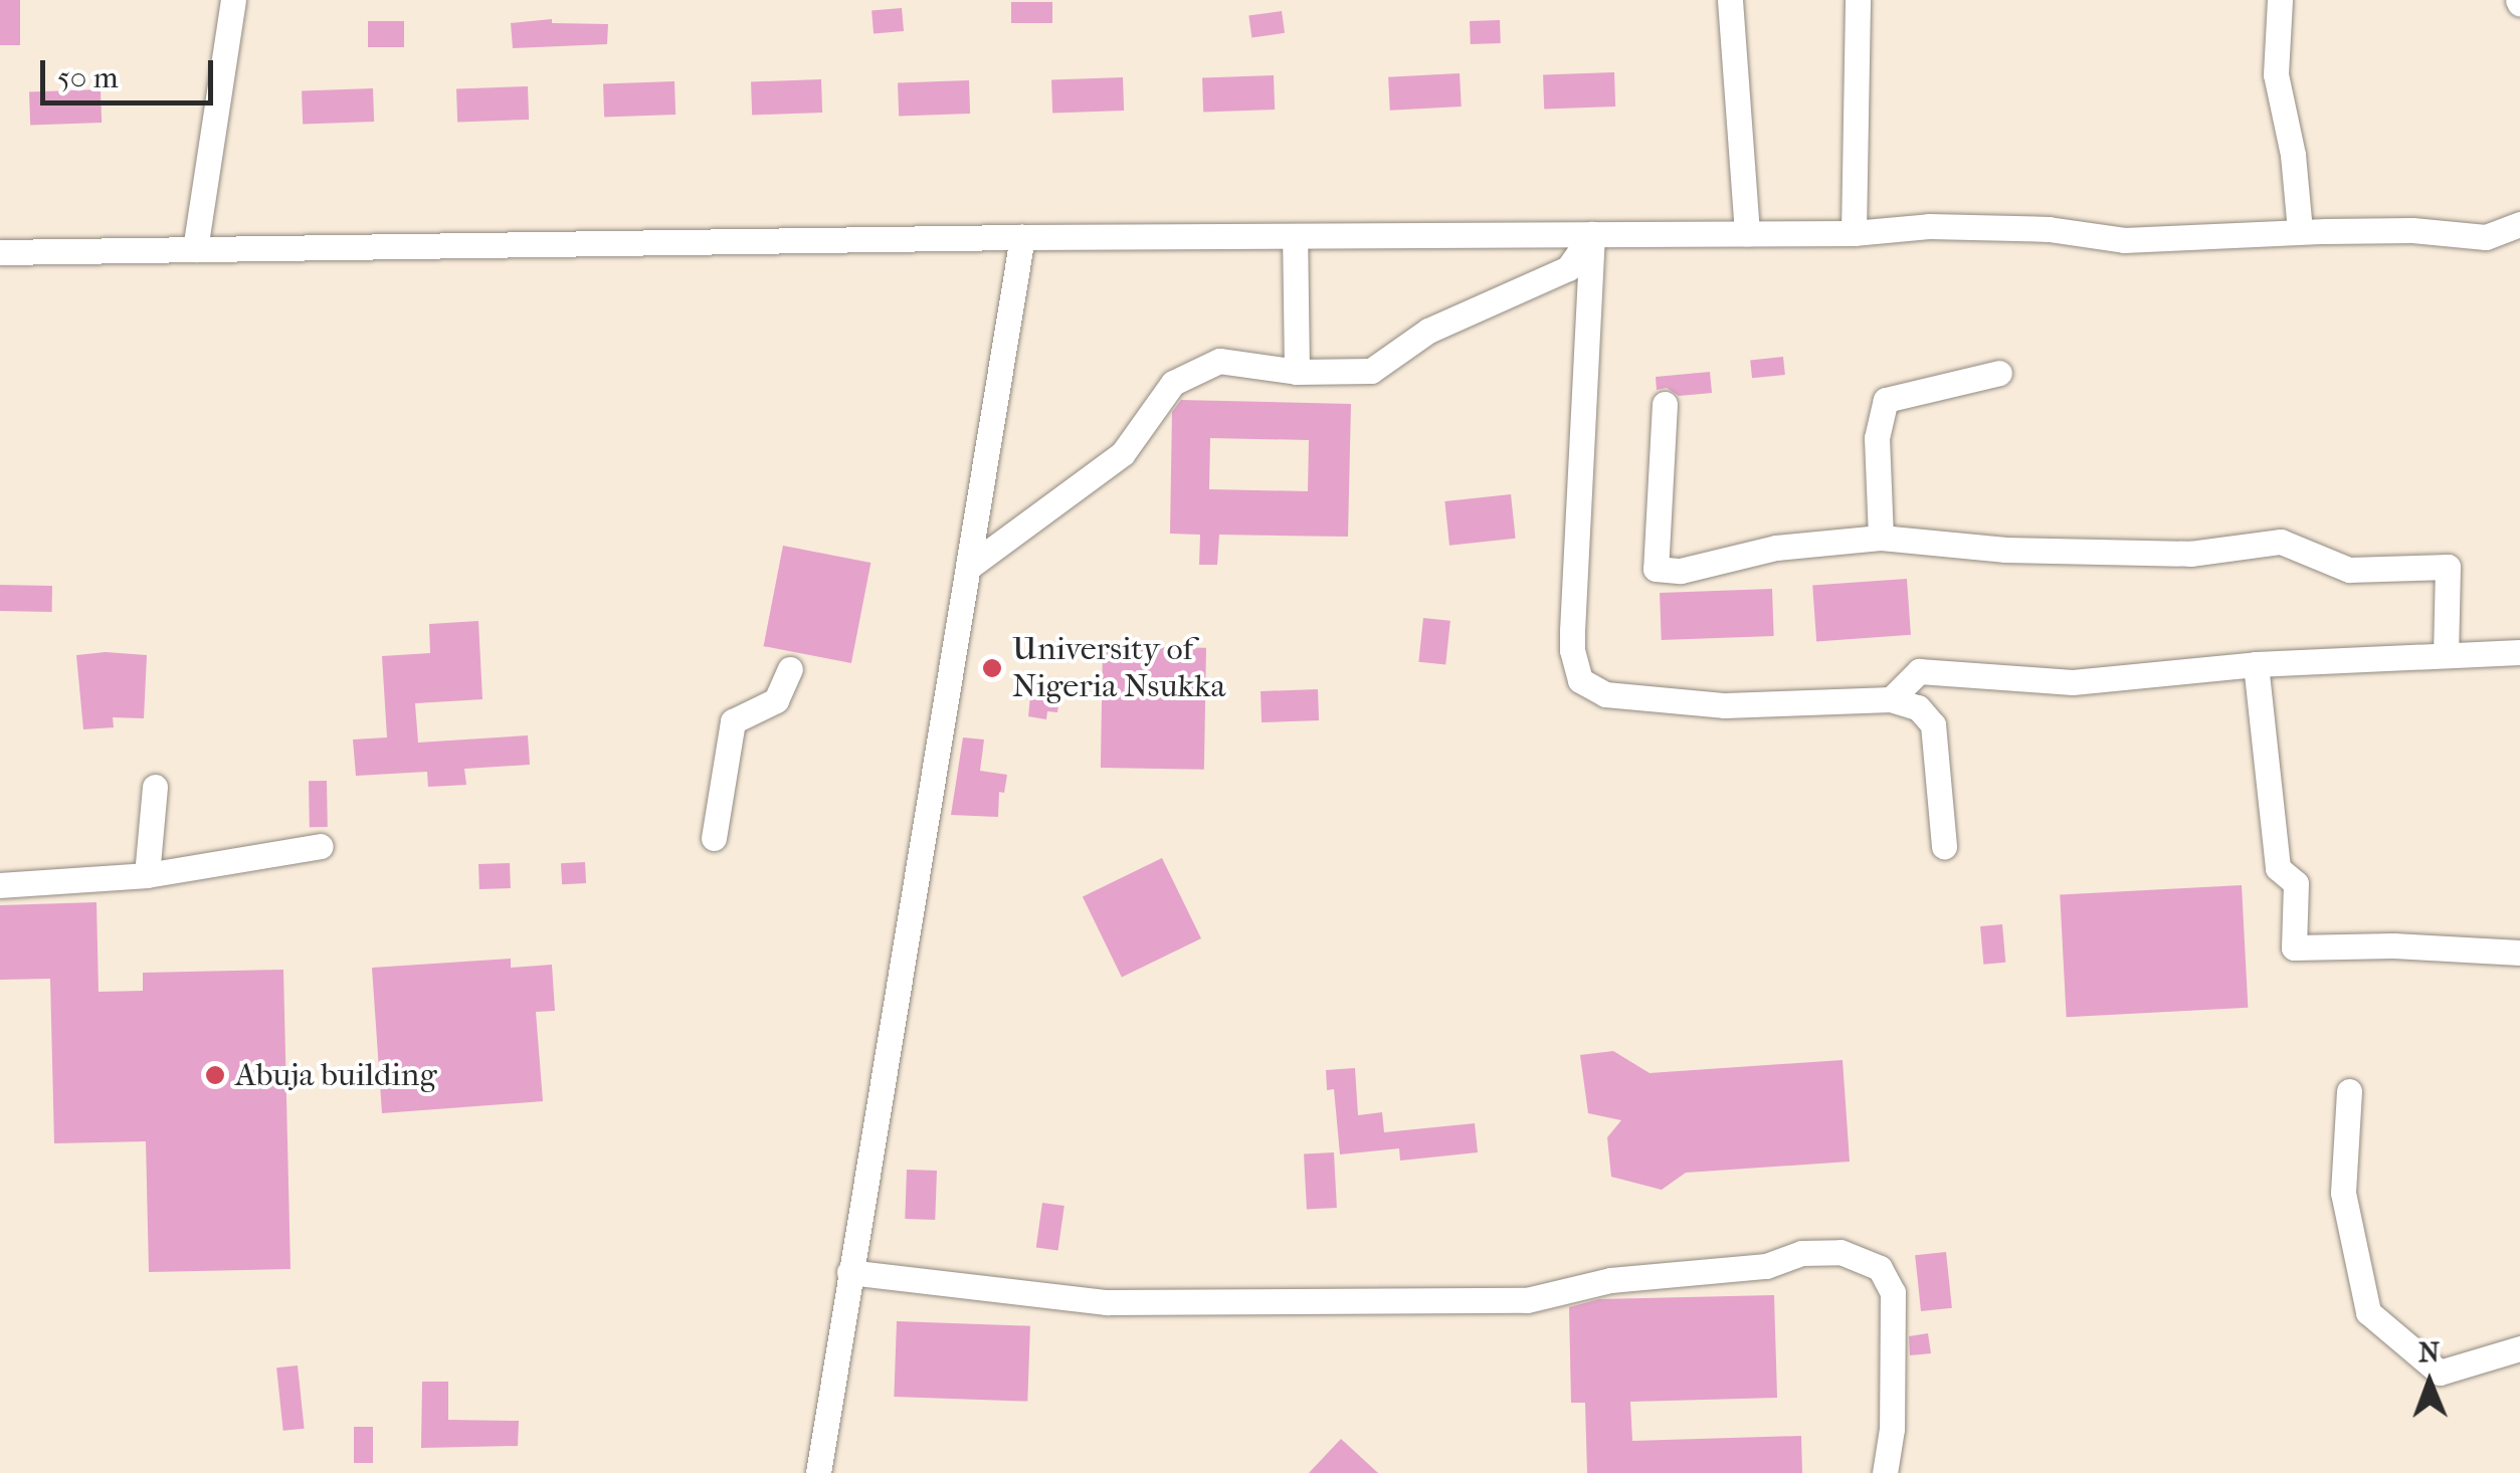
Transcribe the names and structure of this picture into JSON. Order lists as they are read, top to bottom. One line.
{"places":["University of Nigeria Nsukka","Abuja building"],"scale_bar":"50 m","north":"top"}
